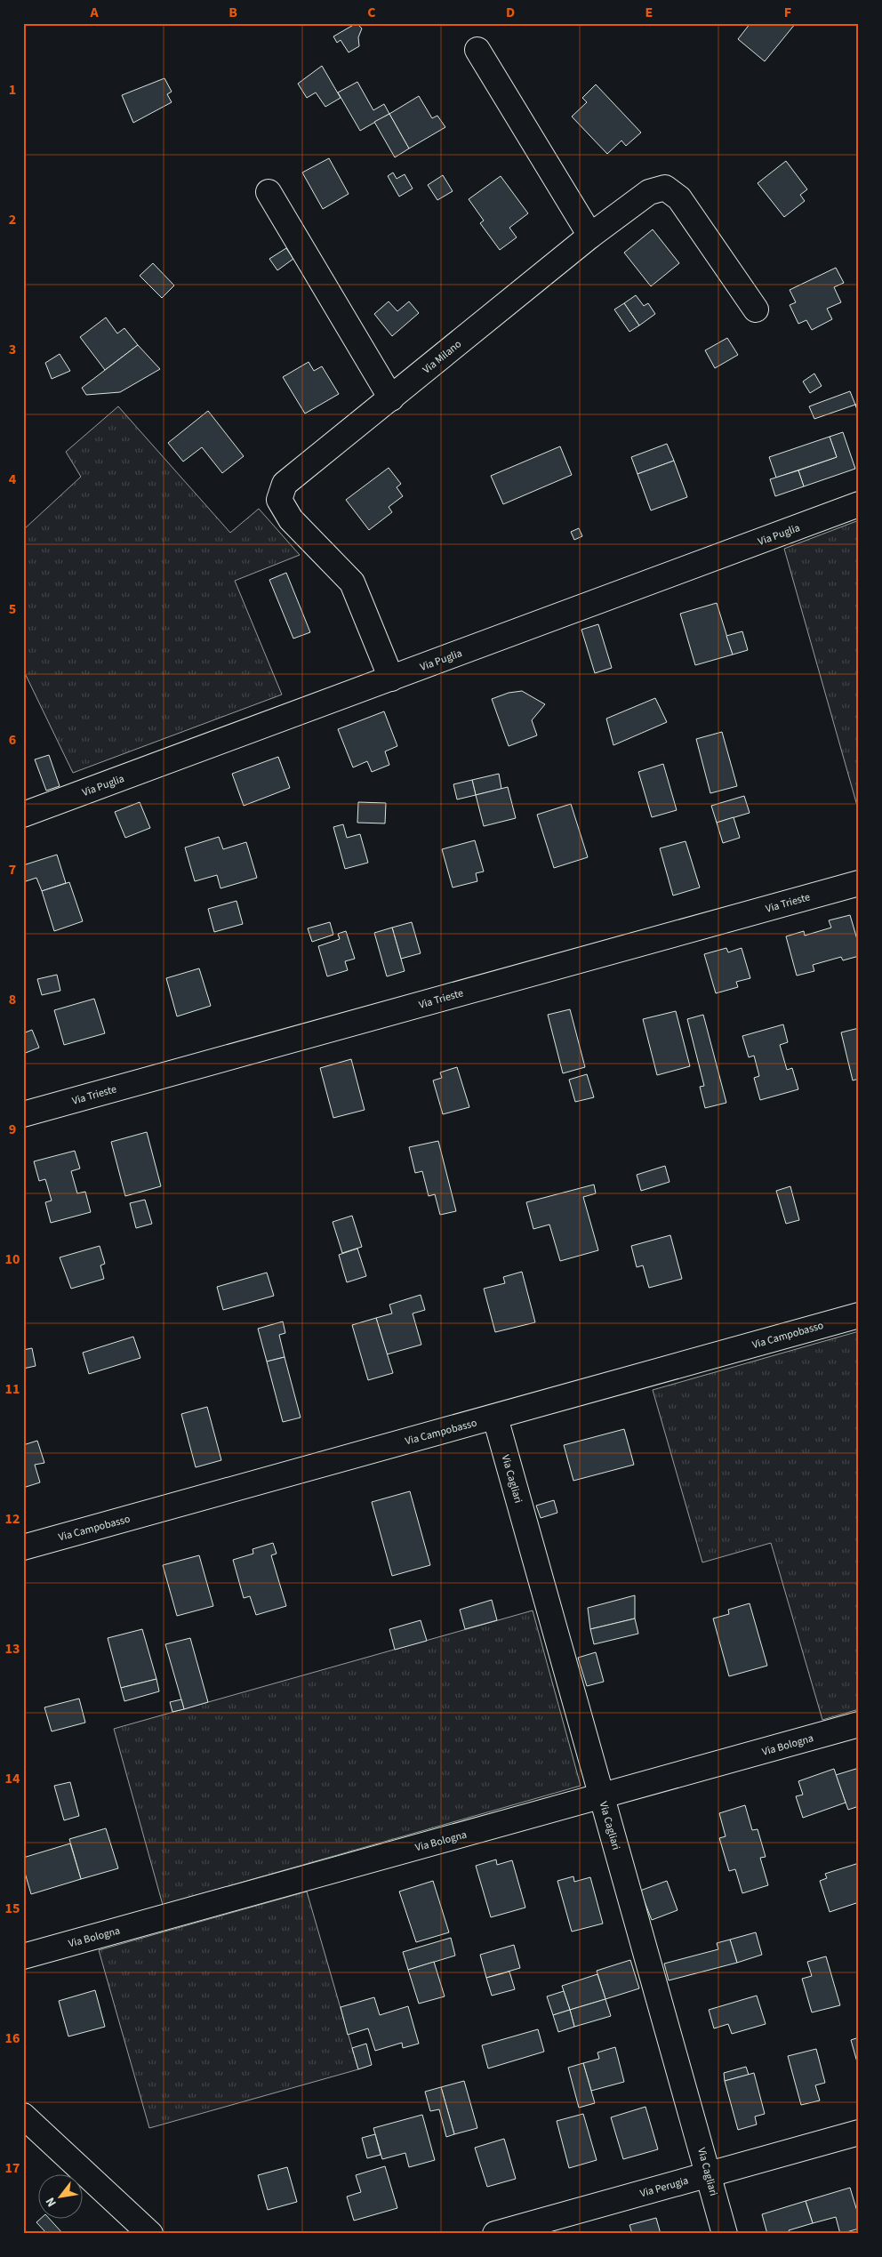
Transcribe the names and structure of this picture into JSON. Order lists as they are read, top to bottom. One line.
{"streets":{"street":["Via Milano","Via Puglia","Via Trieste","Via Campobasso","Via Cagliari","Via Bologna","Via Perugia"]},"crossings":[["Via Milano","Via Puglia"],["Via Campobasso","Via Cagliari"],["Via Cagliari","Via Bologna"],["Via Cagliari","Via Perugia"]],"north":"bottom left","grid":{"columns":["A","B","C","D","E","F"],"rows":["1","2","3","4","5","6","7","8","9","10","11","12","13","14","15","16","17"]}}
